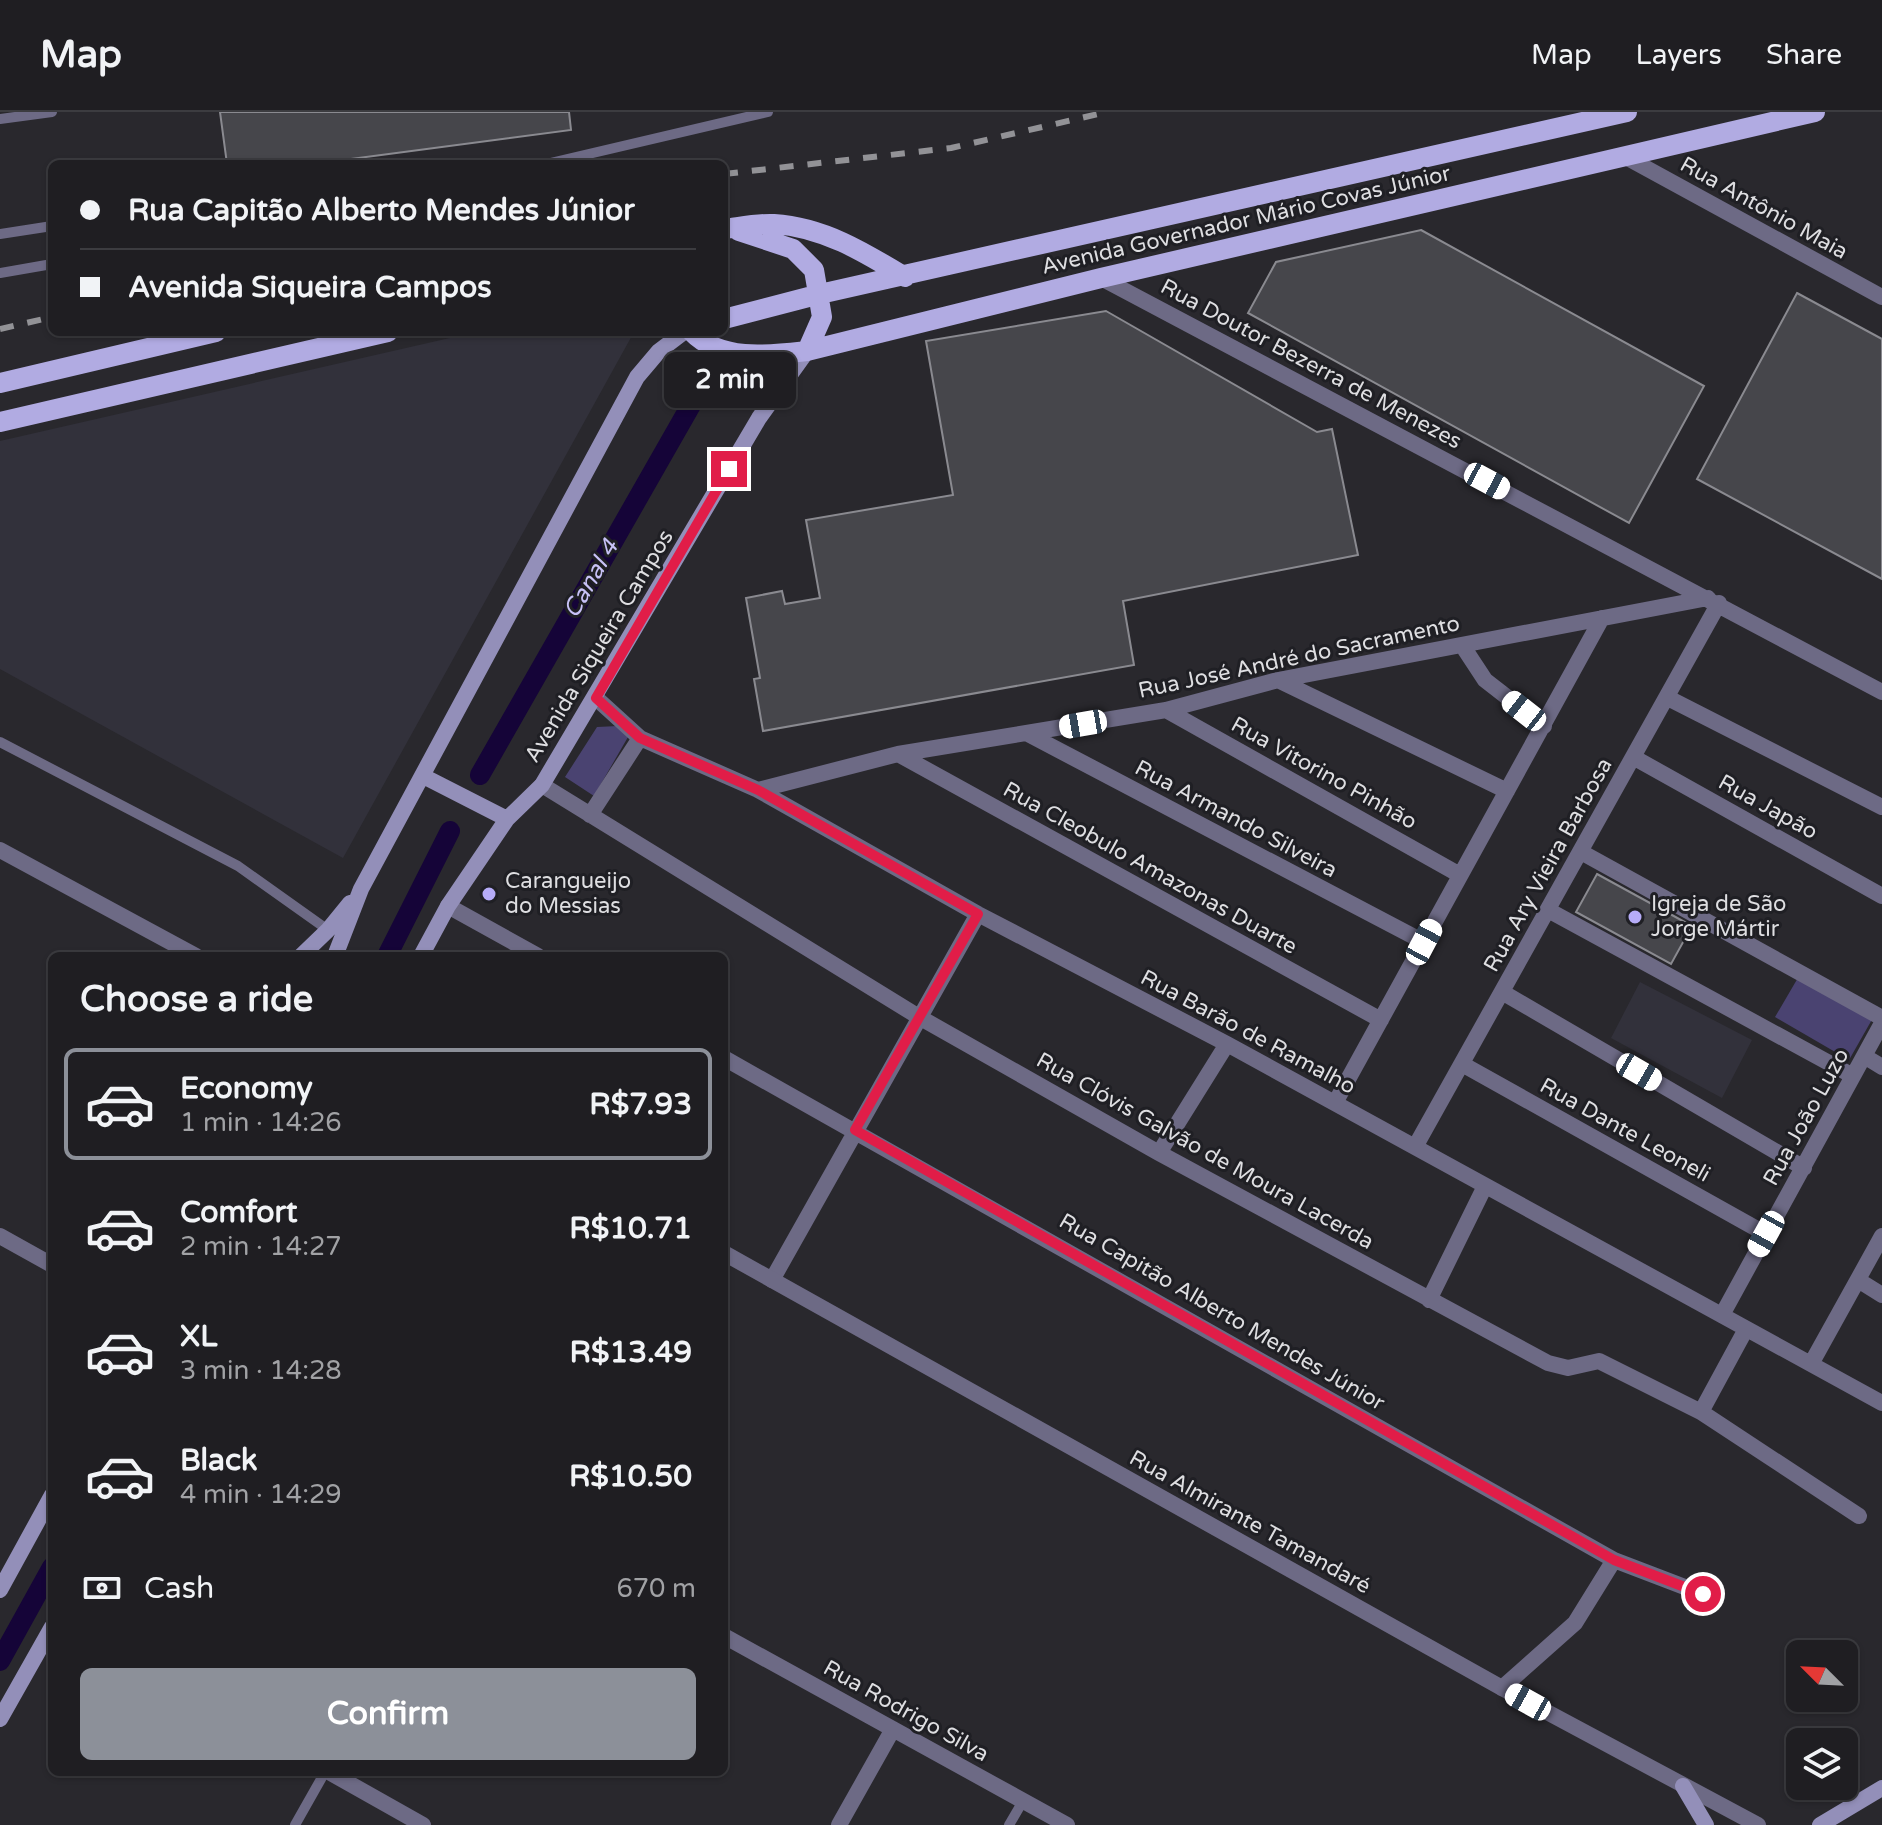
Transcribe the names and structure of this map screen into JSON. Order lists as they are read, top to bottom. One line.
{"streets":{"main road":["Avenida Governador Mário Covas Júnior","Avenida Siqueira Campos"],"street":["Rua Antônio Maia","Rua Doutor Bezerra de Menezes","Rua José André do Sacramento","Rua Vitorino Pinhão","Rua Japão","Rua Armando Silveira","Rua Ary Vieira Barbosa","Rua Cleobulo Amazonas Duarte","Rua Barão de Ramalho","Rua João Luzo","Rua Dante Leoneli","Rua Clóvis Galvão de Moura Lacerda","Rua Capitão Alberto Mendes Júnior","Rua Almirante Tamandaré","Rua Rodrigo Silva"]},"crossings":[["Rua Antônio Maia","Avenida Governador Mário Covas Júnior"],["Avenida Governador Mário Covas Júnior","Rua Doutor Bezerra de Menezes"],["Avenida Governador Mário Covas Júnior","Avenida Siqueira Campos"],["Rua Doutor Bezerra de Menezes","Rua José André do Sacramento"],["Rua Doutor Bezerra de Menezes","Rua Ary Vieira Barbosa"],["Avenida Siqueira Campos","Rua Barão de Ramalho"],["Avenida Siqueira Campos","Rua Clóvis Galvão de Moura Lacerda"],["Rua José André do Sacramento","Rua Vitorino Pinhão"],["Rua José André do Sacramento","Rua Armando Silveira"],["Rua José André do Sacramento","Rua Ary Vieira Barbosa"],["Rua José André do Sacramento","Rua Cleobulo Amazonas Duarte"],["Rua José André do Sacramento","Rua Barão de Ramalho"],["Rua Japão","Rua Ary Vieira Barbosa"],["Rua Ary Vieira Barbosa","Rua Barão de Ramalho"],["Rua Ary Vieira Barbosa","Rua Dante Leoneli"],["Rua Barão de Ramalho","Rua João Luzo"],["Rua João Luzo","Rua Dante Leoneli"]],"water":["Canal 4"],"places":["Carangueijo do Messias","Igreja de São Jorge Mártir"],"north":"top left","page":{"header":"Map","nav":["Map","Layers","Share"],"banner":["Rua Capitão Alberto Mendes Júnior","Avenida Siqueira Campos"],"bubble":"2 min","heading":"Choose a ride","list":[{"name":"Economy","note":"1 min · 14:26","value":"R$7.93"},{"name":"Comfort","note":"2 min · 14:27","value":"R$10.71"},{"name":"XL","note":"3 min · 14:28","value":"R$13.49"},{"name":"Black","note":"4 min · 14:29","value":"R$10.50"}],"pay":["Cash","670 m"],"buttons":"Confirm"}}
